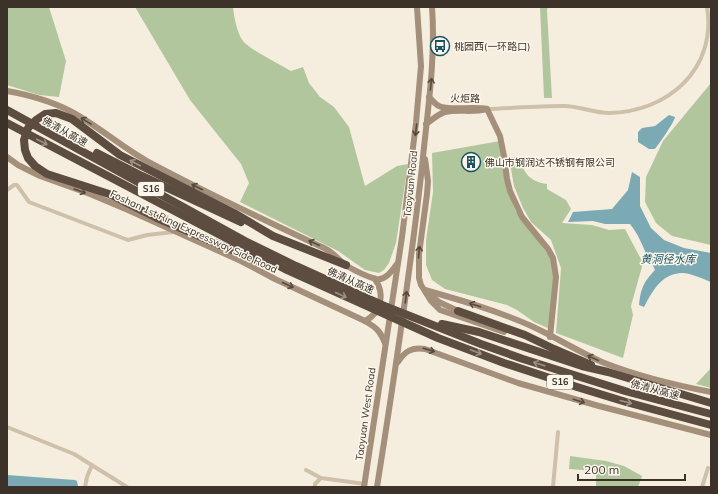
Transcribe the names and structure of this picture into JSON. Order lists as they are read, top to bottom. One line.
{"streets":{"highway":["佛清从高速","S16"],"main road":["火炬路","Taoyuan Road","Foshan 1st Ring Expressway Side Road","Taoyuan West Road"]},"crossings":[["火炬路","Taoyuan Road"],["Taoyuan Road","Foshan 1st Ring Expressway Side Road"],["Taoyuan Road","Taoyuan West Road"],["Foshan 1st Ring Expressway Side Road","Taoyuan West Road"]],"water":["黄洞径水库"],"places":{"bus stop":["桃园西(一环路口)"],"building":["佛山市钢润达不锈钢有限公司"]},"scale_bar":"200 m"}
